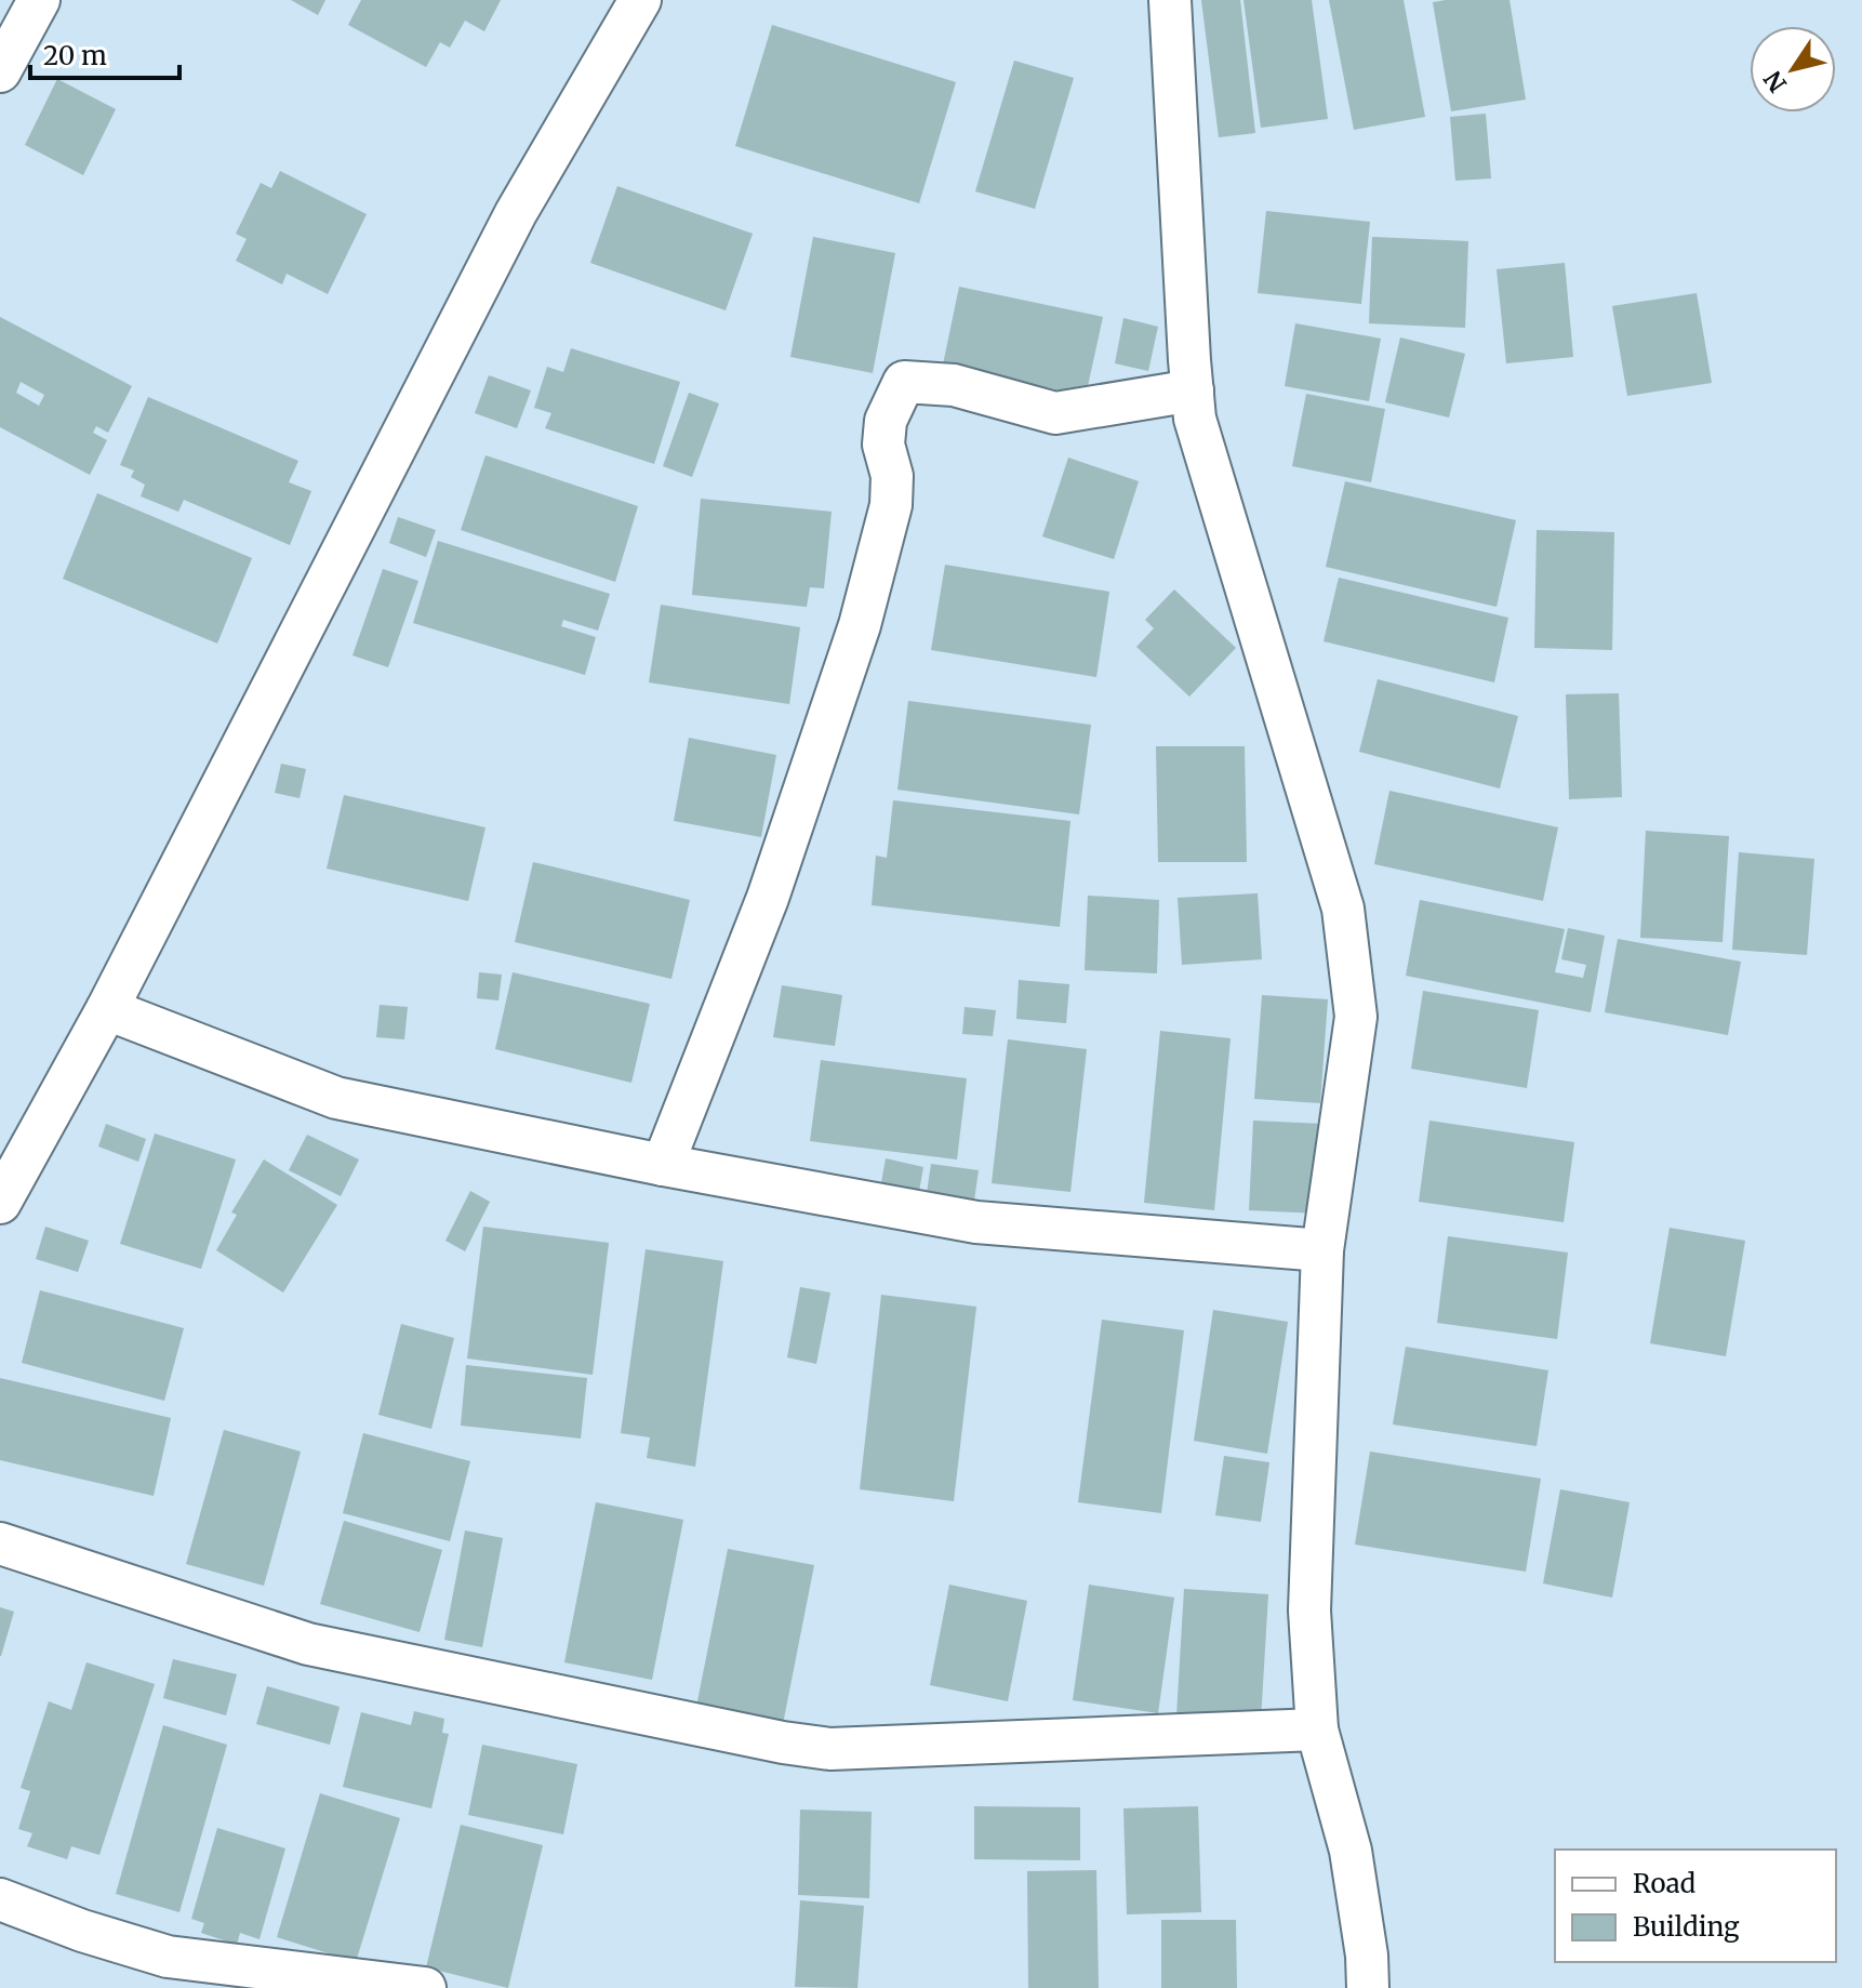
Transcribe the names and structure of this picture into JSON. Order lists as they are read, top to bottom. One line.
{"legend":["Road","Building"],"scale_bar":"20 m","north":"bottom left"}
